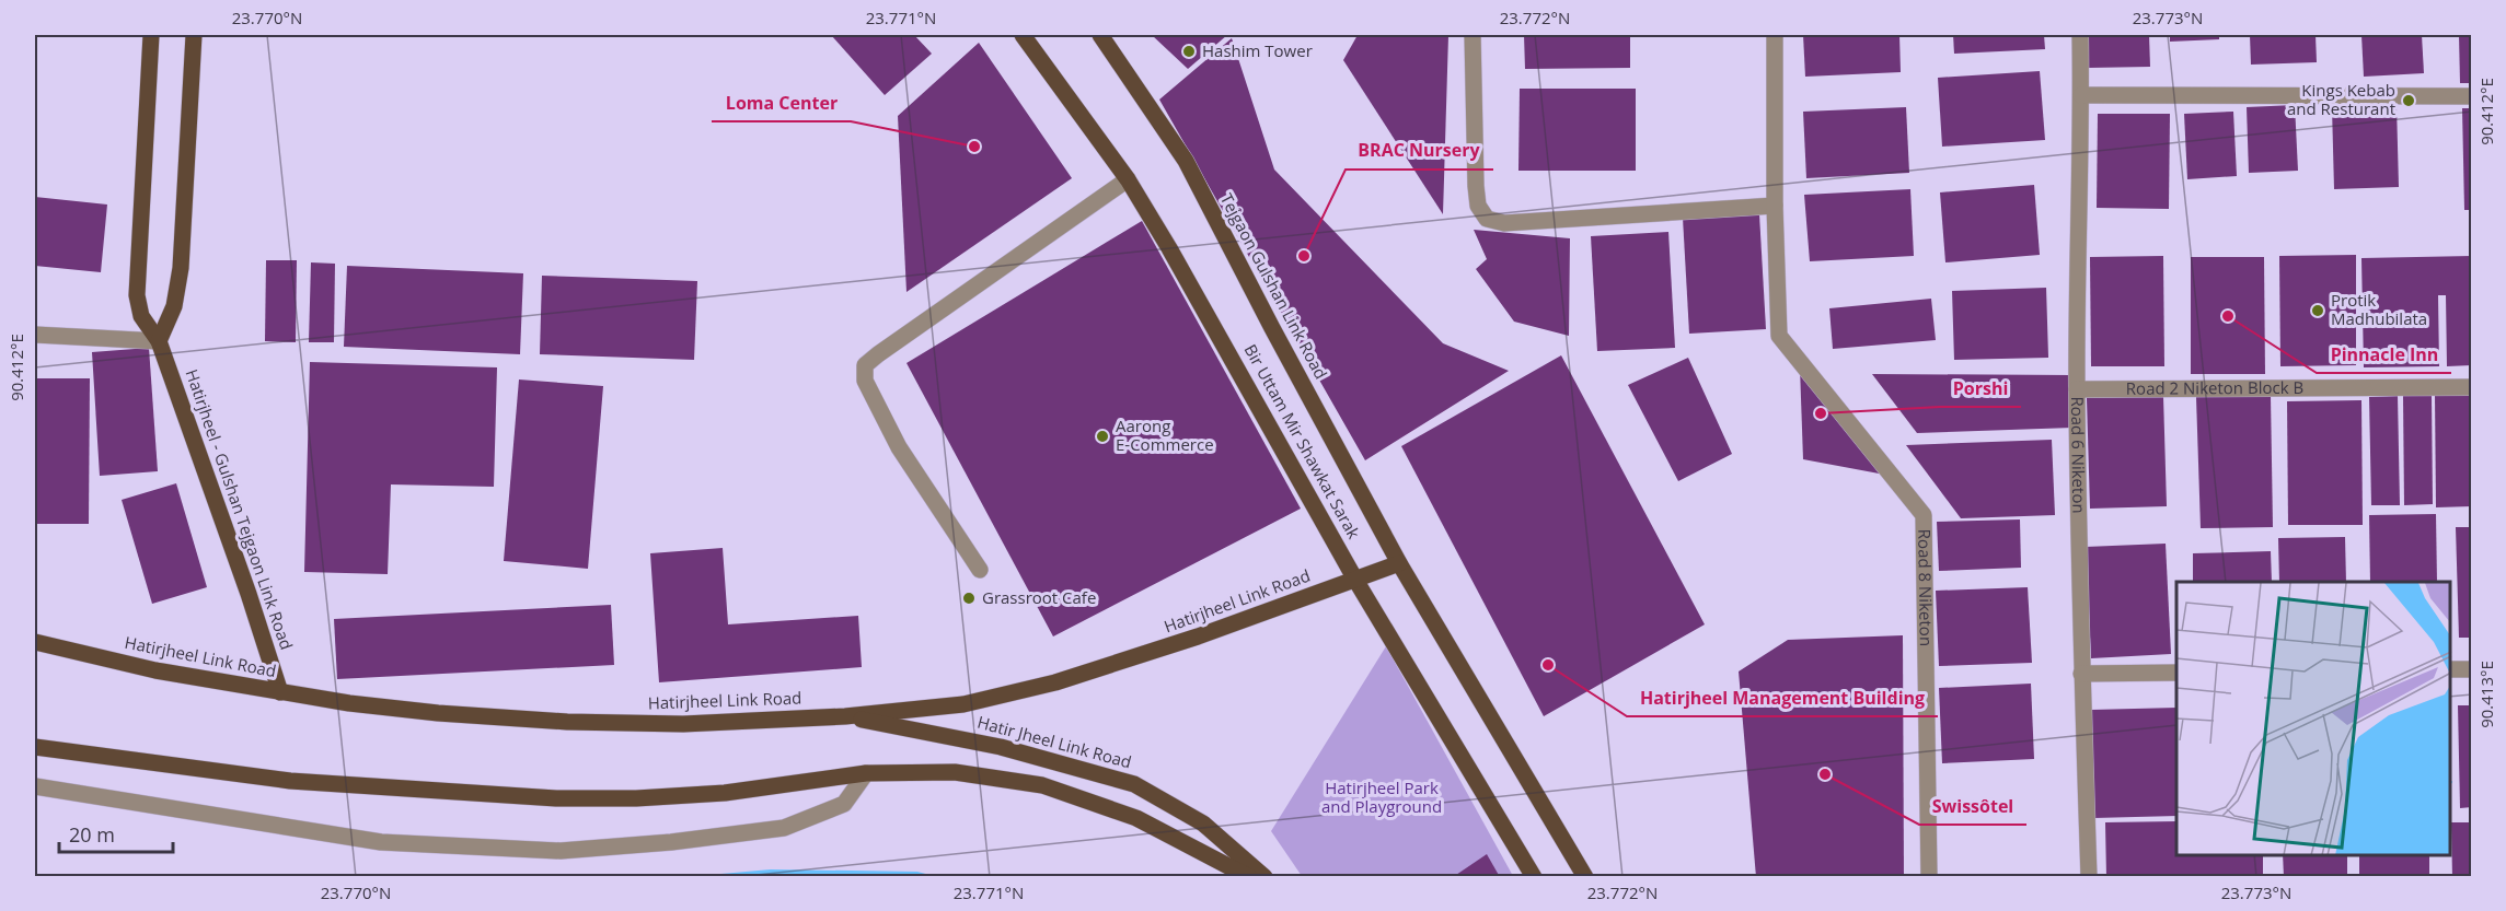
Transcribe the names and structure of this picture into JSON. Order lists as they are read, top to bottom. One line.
{"streets":{"main road":["Tejgaon Gulshan Link Road","Bir Uttam Mir Shawkat Sarak","Hatirjheel - Gulshan Tejgaon Link Road","Hatirjheel Link Road","Hatir Jheel Link Road"],"street":["Road 2 Niketon Block B","Road 6 Niketon","Road 8 Niketon"]},"crossings":[["Tejgaon Gulshan Link Road","Hatirjheel Link Road"],["Road 2 Niketon Block B","Road 6 Niketon"],["Bir Uttam Mir Shawkat Sarak","Hatirjheel Link Road"],["Hatirjheel - Gulshan Tejgaon Link Road","Hatirjheel Link Road"],["Hatirjheel Link Road","Hatir Jheel Link Road"]],"parks":["Hatirjheel Park and Playground"],"places":["Hashim Tower","Kings Kebab and Resturant","Loma Center","BRAC Nursery","Protik Madhubilata","Pinnacle Inn","Porshi","Aarong E-Commerce","Grassroot Cafe","Hatirjheel Management Building","Swissôtel"],"scale_bar":"20 m","coordinates":["23.770°N","23.771°N","23.772°N","23.773°N","90.412°E","90.413°E"]}
